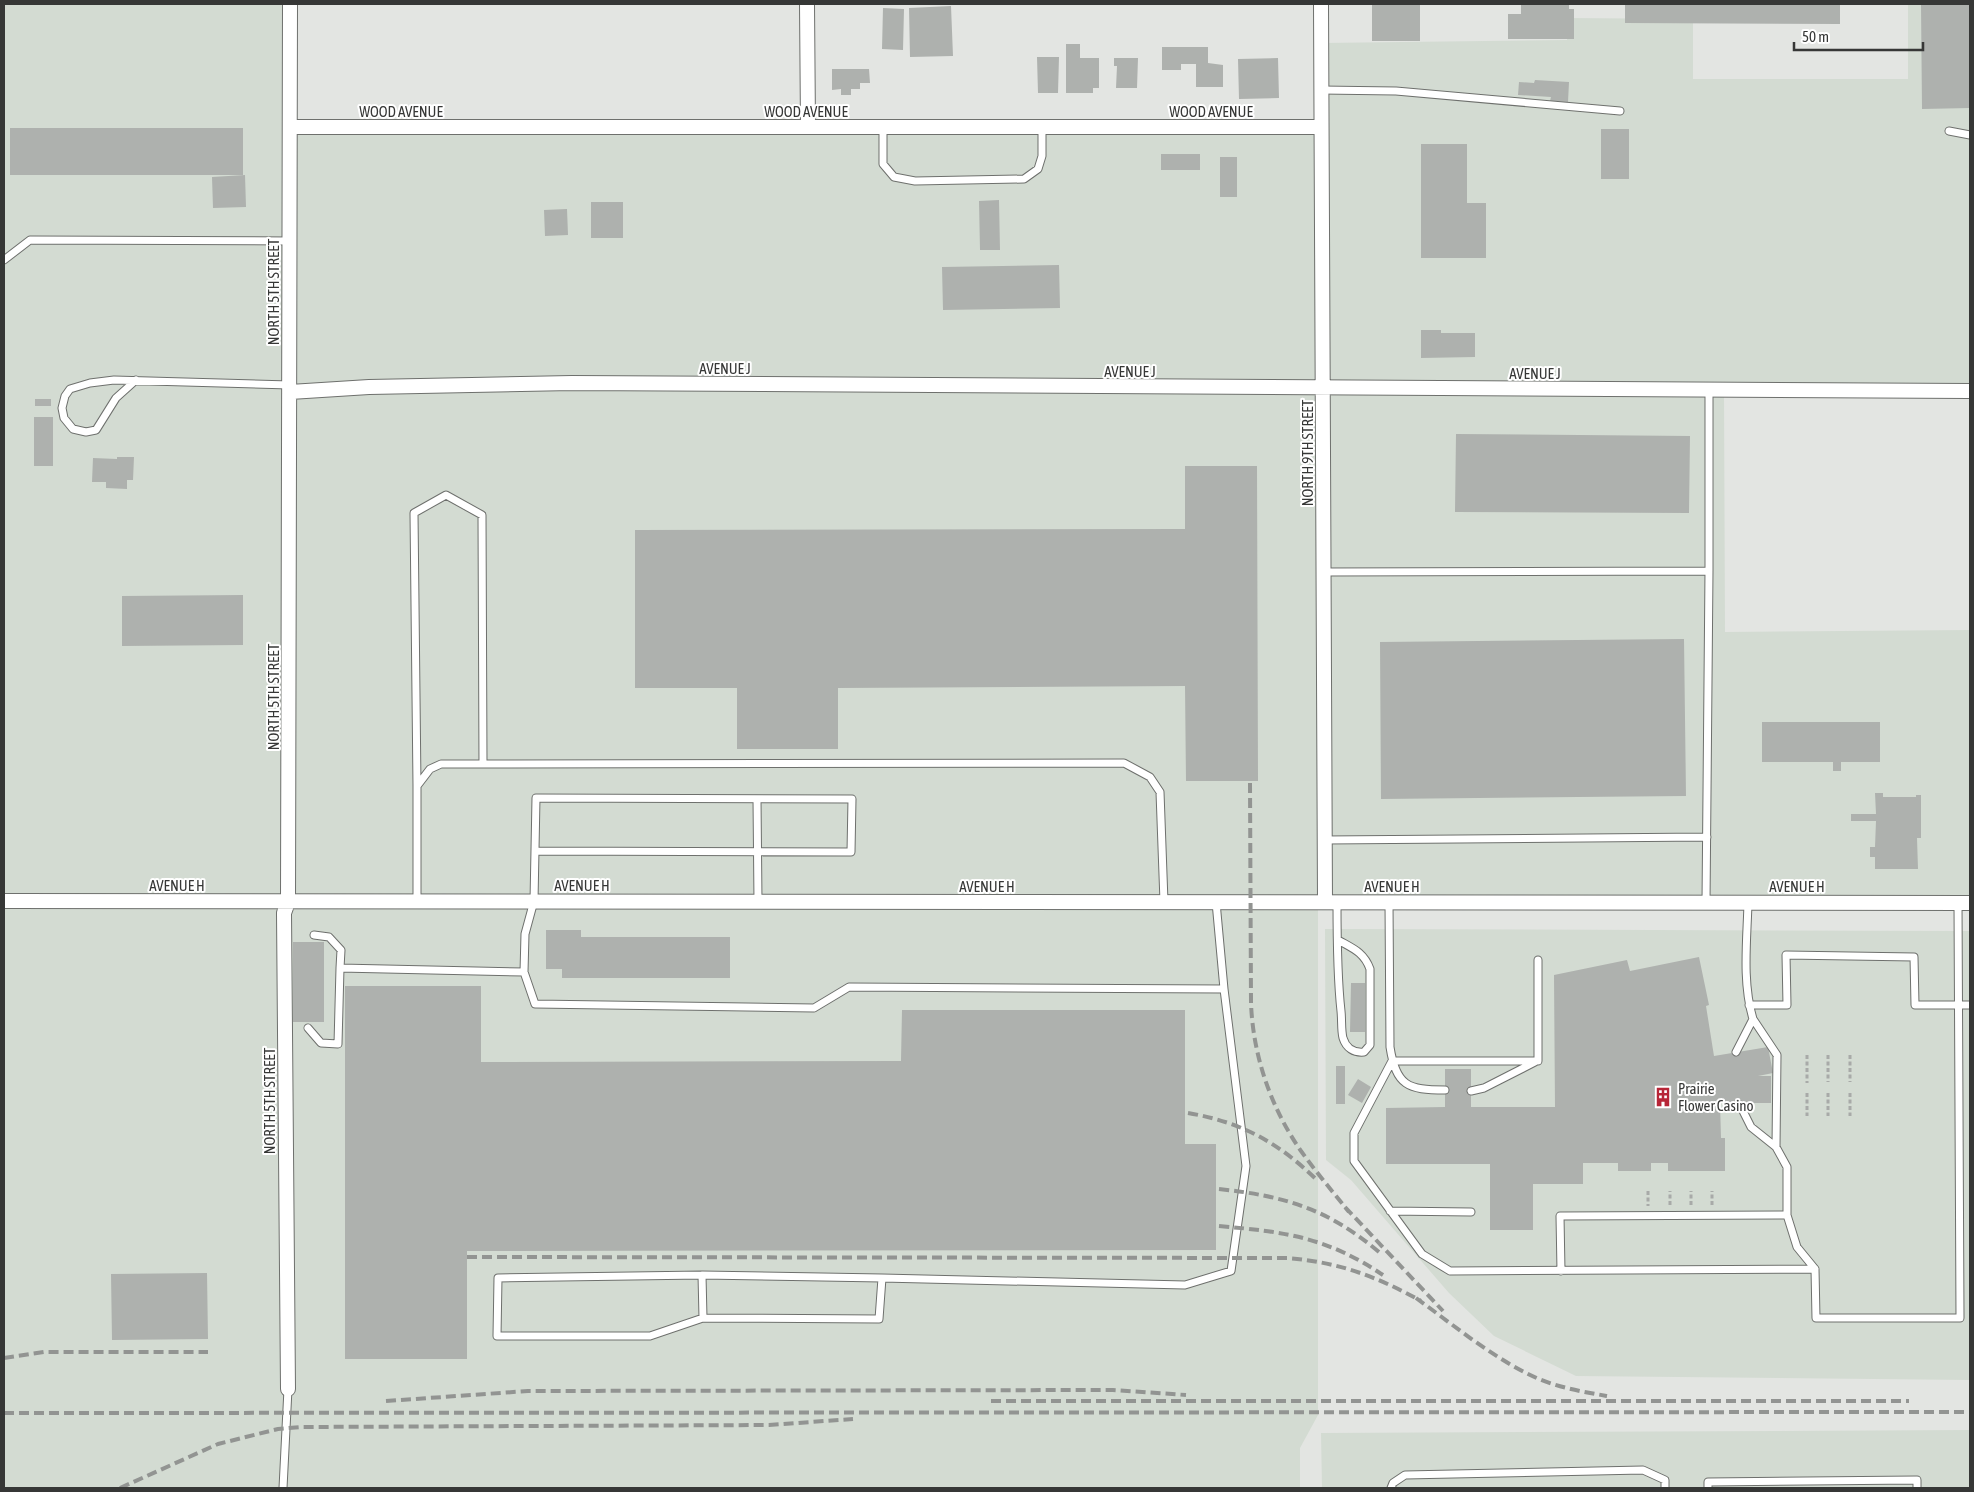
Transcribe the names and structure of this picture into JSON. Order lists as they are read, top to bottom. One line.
{"streets":{"street":["WOOD AVENUE","NORTH 5TH STREET","AVENUE J","NORTH 9TH STREET","AVENUE H"]},"crossings":[["WOOD AVENUE","NORTH 5TH STREET"],["WOOD AVENUE","NORTH 9TH STREET"],["NORTH 5TH STREET","AVENUE J"],["NORTH 5TH STREET","AVENUE H"],["AVENUE J","NORTH 9TH STREET"],["NORTH 9TH STREET","AVENUE H"]],"places":{"building":["Prairie Flower Casino"]},"scale_bar":"50 m"}
